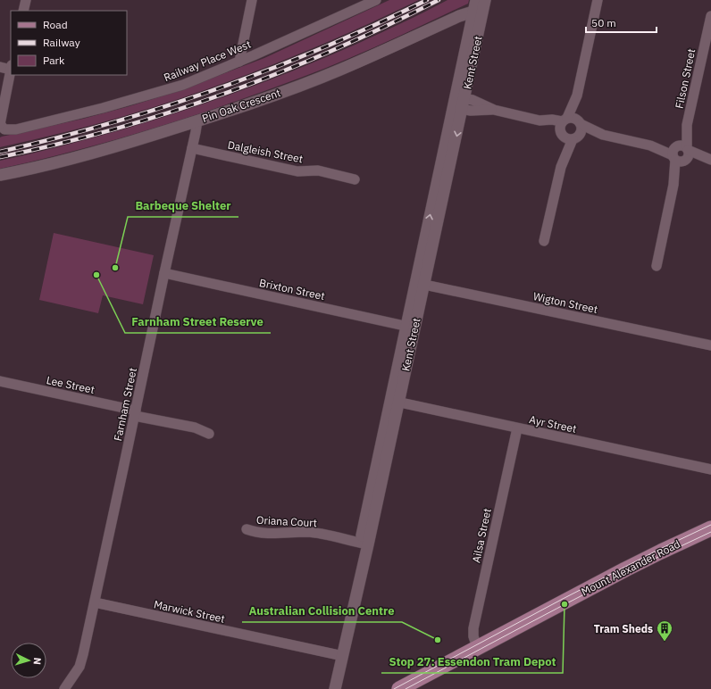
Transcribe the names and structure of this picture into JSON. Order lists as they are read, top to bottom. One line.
{"streets":{"main road":["Mount Alexander Road"],"street":["Railway Place West","Kent Street","Filson Street","Pin Oak Crescent","Dalgleish Street","Brixton Street","Wigton Street","Lee Street","Farnham Street","Ayr Street","Oriana Court","Ailsa Street","Marwick Street"]},"crossings":[["Kent Street","Pin Oak Crescent"],["Kent Street","Brixton Street"],["Kent Street","Wigton Street"],["Kent Street","Ayr Street"],["Kent Street","Oriana Court"],["Kent Street","Marwick Street"],["Pin Oak Crescent","Farnham Street"],["Dalgleish Street","Farnham Street"],["Brixton Street","Farnham Street"],["Lee Street","Farnham Street"],["Farnham Street","Marwick Street"],["Ayr Street","Ailsa Street"],["Ailsa Street","Mount Alexander Road"]],"places":{"other":["Barbeque Shelter","Farnham Street Reserve","Stop 27: Essendon Tram Depot","Australian Collision Centre"],"building":["Tram Sheds"]},"legend":["Road","Railway","Park"],"scale_bar":"50 m","north":"right"}
